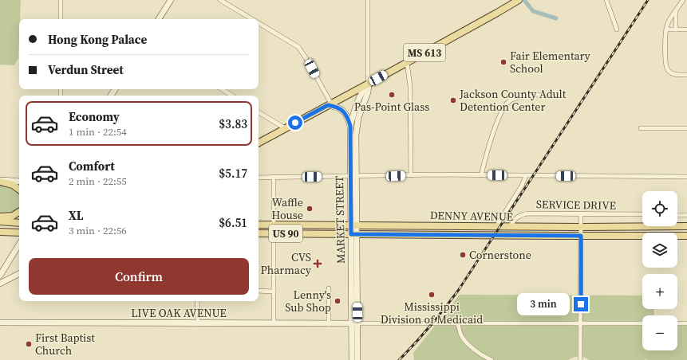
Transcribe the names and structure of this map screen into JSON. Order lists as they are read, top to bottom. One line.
{"streets":{"main road":["MS 613","DENNY AVENUE","US 90"],"street":["SERVICE DRIVE","MARKET STREET","LIVE OAK AVENUE"]},"crossings":[["MS 613","MARKET STREET"],["SERVICE DRIVE","DENNY AVENUE"],["DENNY AVENUE","MARKET STREET"],["MARKET STREET","LIVE OAK AVENUE"]],"places":{"other":["Fair Elementary School","Pas-Point Glass","Jackson County Adult Detention Center","Waffle House","Cornerstone","Mississippi Division of Medicaid","Lenny's Sub Shop","First Baptist Church"],"health":["CVS Pharmacy"]},"page":{"banner":["Hong Kong Palace","Verdun Street"],"list":[{"name":"Economy","note":"1 min · 22:54","value":"$3.83"},{"name":"Comfort","note":"2 min · 22:55","value":"$5.17"},{"name":"XL","note":"3 min · 22:56","value":"$6.51"}],"map_buttons":["+","−"],"buttons":"Confirm","bubble":"3 min"}}
